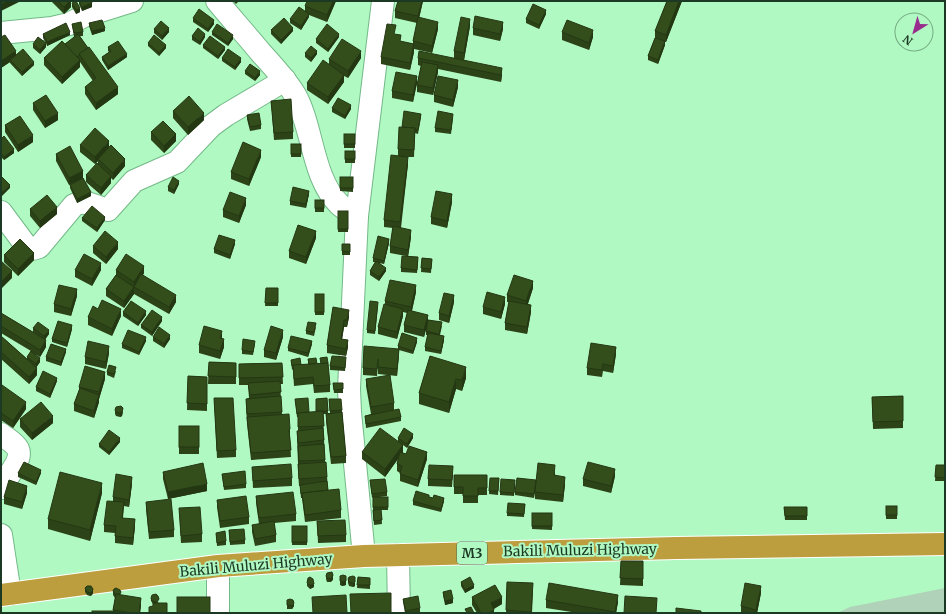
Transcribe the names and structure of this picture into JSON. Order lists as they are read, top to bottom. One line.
{"streets":{"highway":["Bakili Muluzi Highway","M3"]},"north":"bottom left"}
